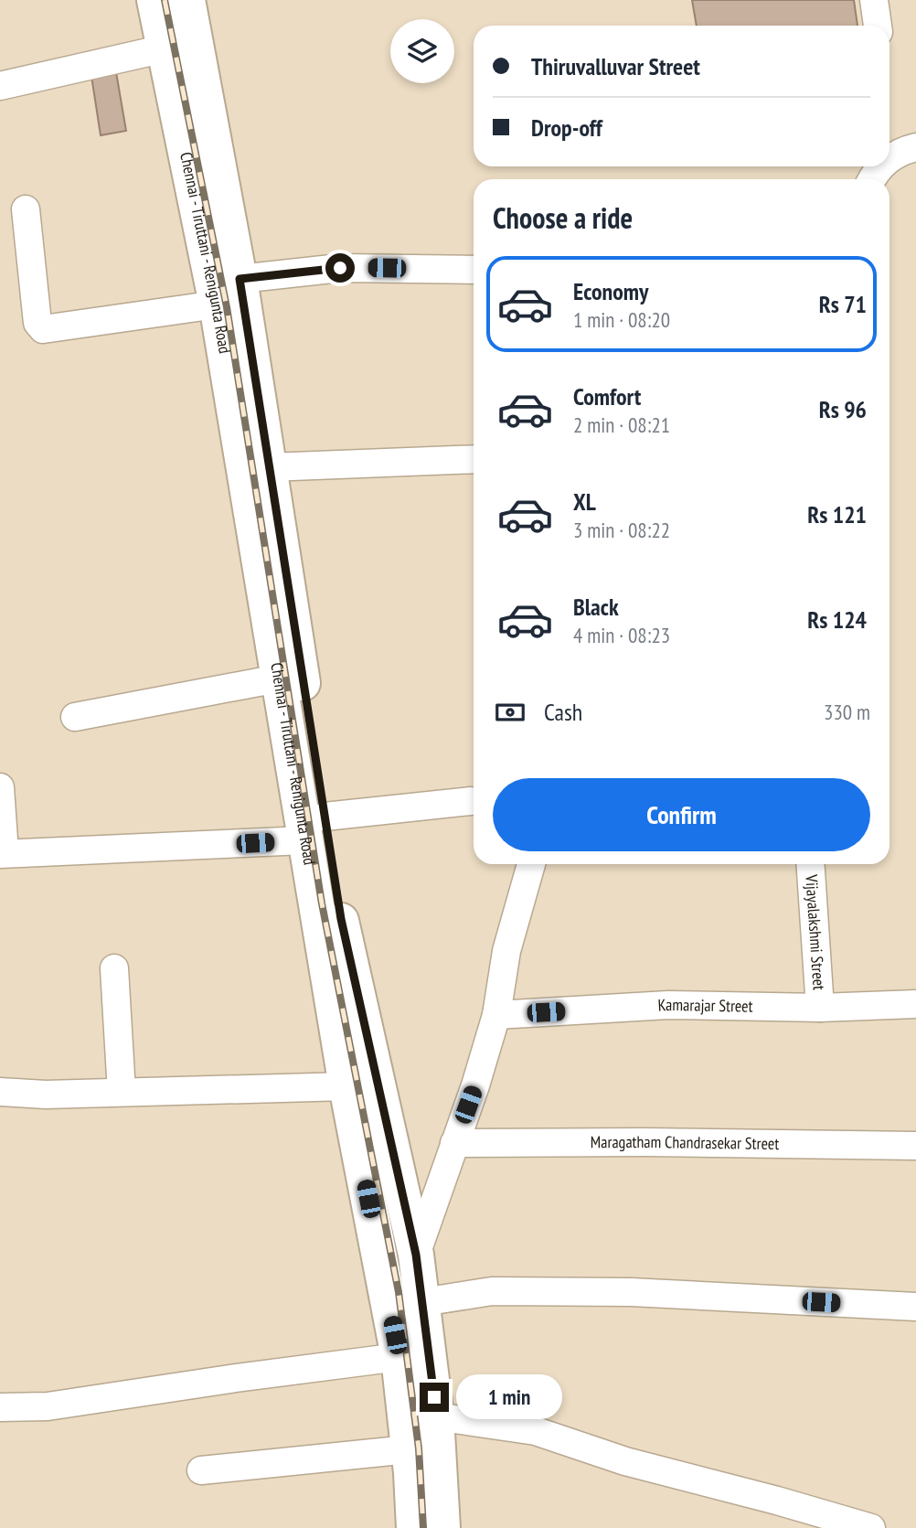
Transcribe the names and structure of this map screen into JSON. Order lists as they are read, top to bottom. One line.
{"streets":{"highway":["Chennai - Tiruttani - Renigunta Road"],"street":["Vijayalakshmi Street","Kamarajar Street","Maragatham Chandrasekar Street"]},"crossings":[["Vijayalakshmi Street","Kamarajar Street"]],"page":{"banner":["Thiruvalluvar Street","Drop-off"],"heading":"Choose a ride","list":[{"name":"Economy","note":"1 min · 08:20","value":"Rs 71"},{"name":"Comfort","note":"2 min · 08:21","value":"Rs 96"},{"name":"XL","note":"3 min · 08:22","value":"Rs 121"},{"name":"Black","note":"4 min · 08:23","value":"Rs 124"}],"pay":["Cash","330 m"],"buttons":"Confirm","bubble":"1 min"}}
